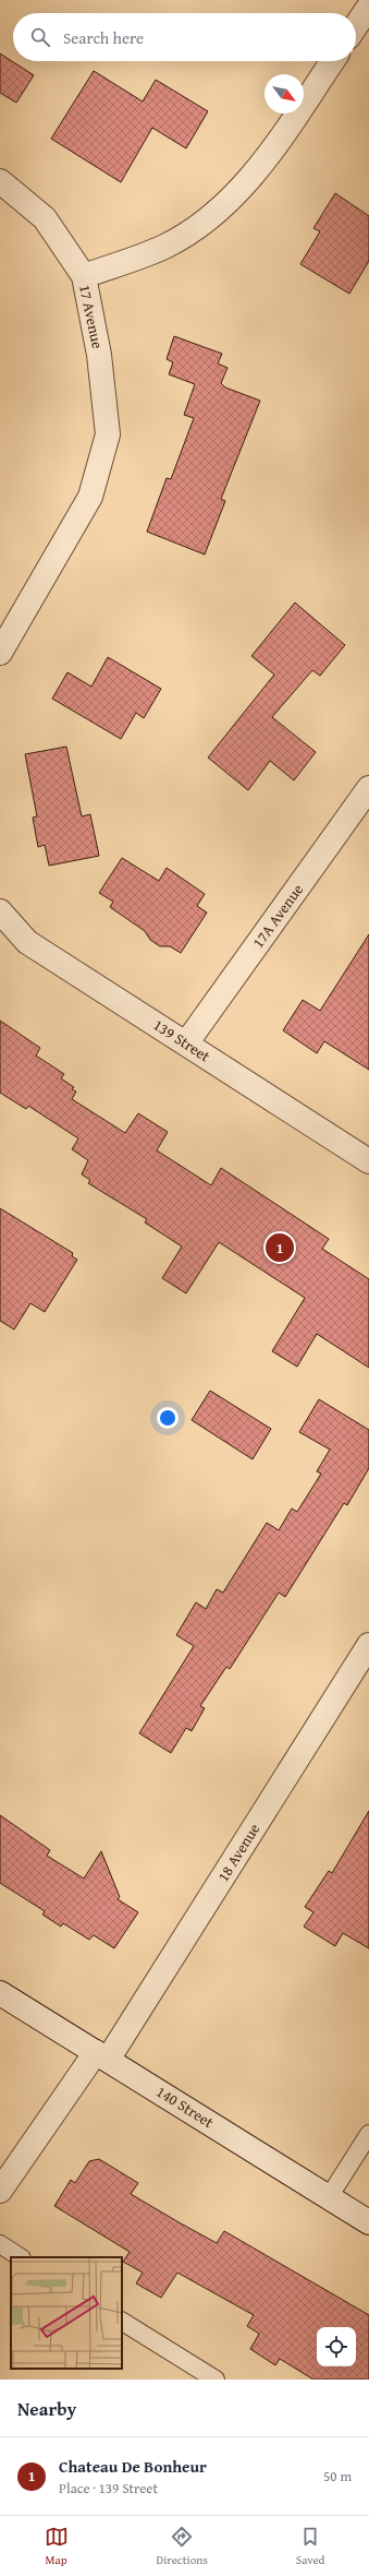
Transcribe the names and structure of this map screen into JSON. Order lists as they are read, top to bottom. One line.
{"streets":{"street":["17 Avenue","17A Avenue","139 Street","18 Avenue","140 Street"]},"crossings":[["17A Avenue","139 Street"],["18 Avenue","140 Street"]],"north":"bottom right","page":{"search":"Search here","pins":"1","heading":"Nearby","list":[{"mark":"1","name":"Chateau De Bonheur","note":"Place · 139 Street","value":"50 m"}],"nav":["Map","Directions","Saved"]}}
